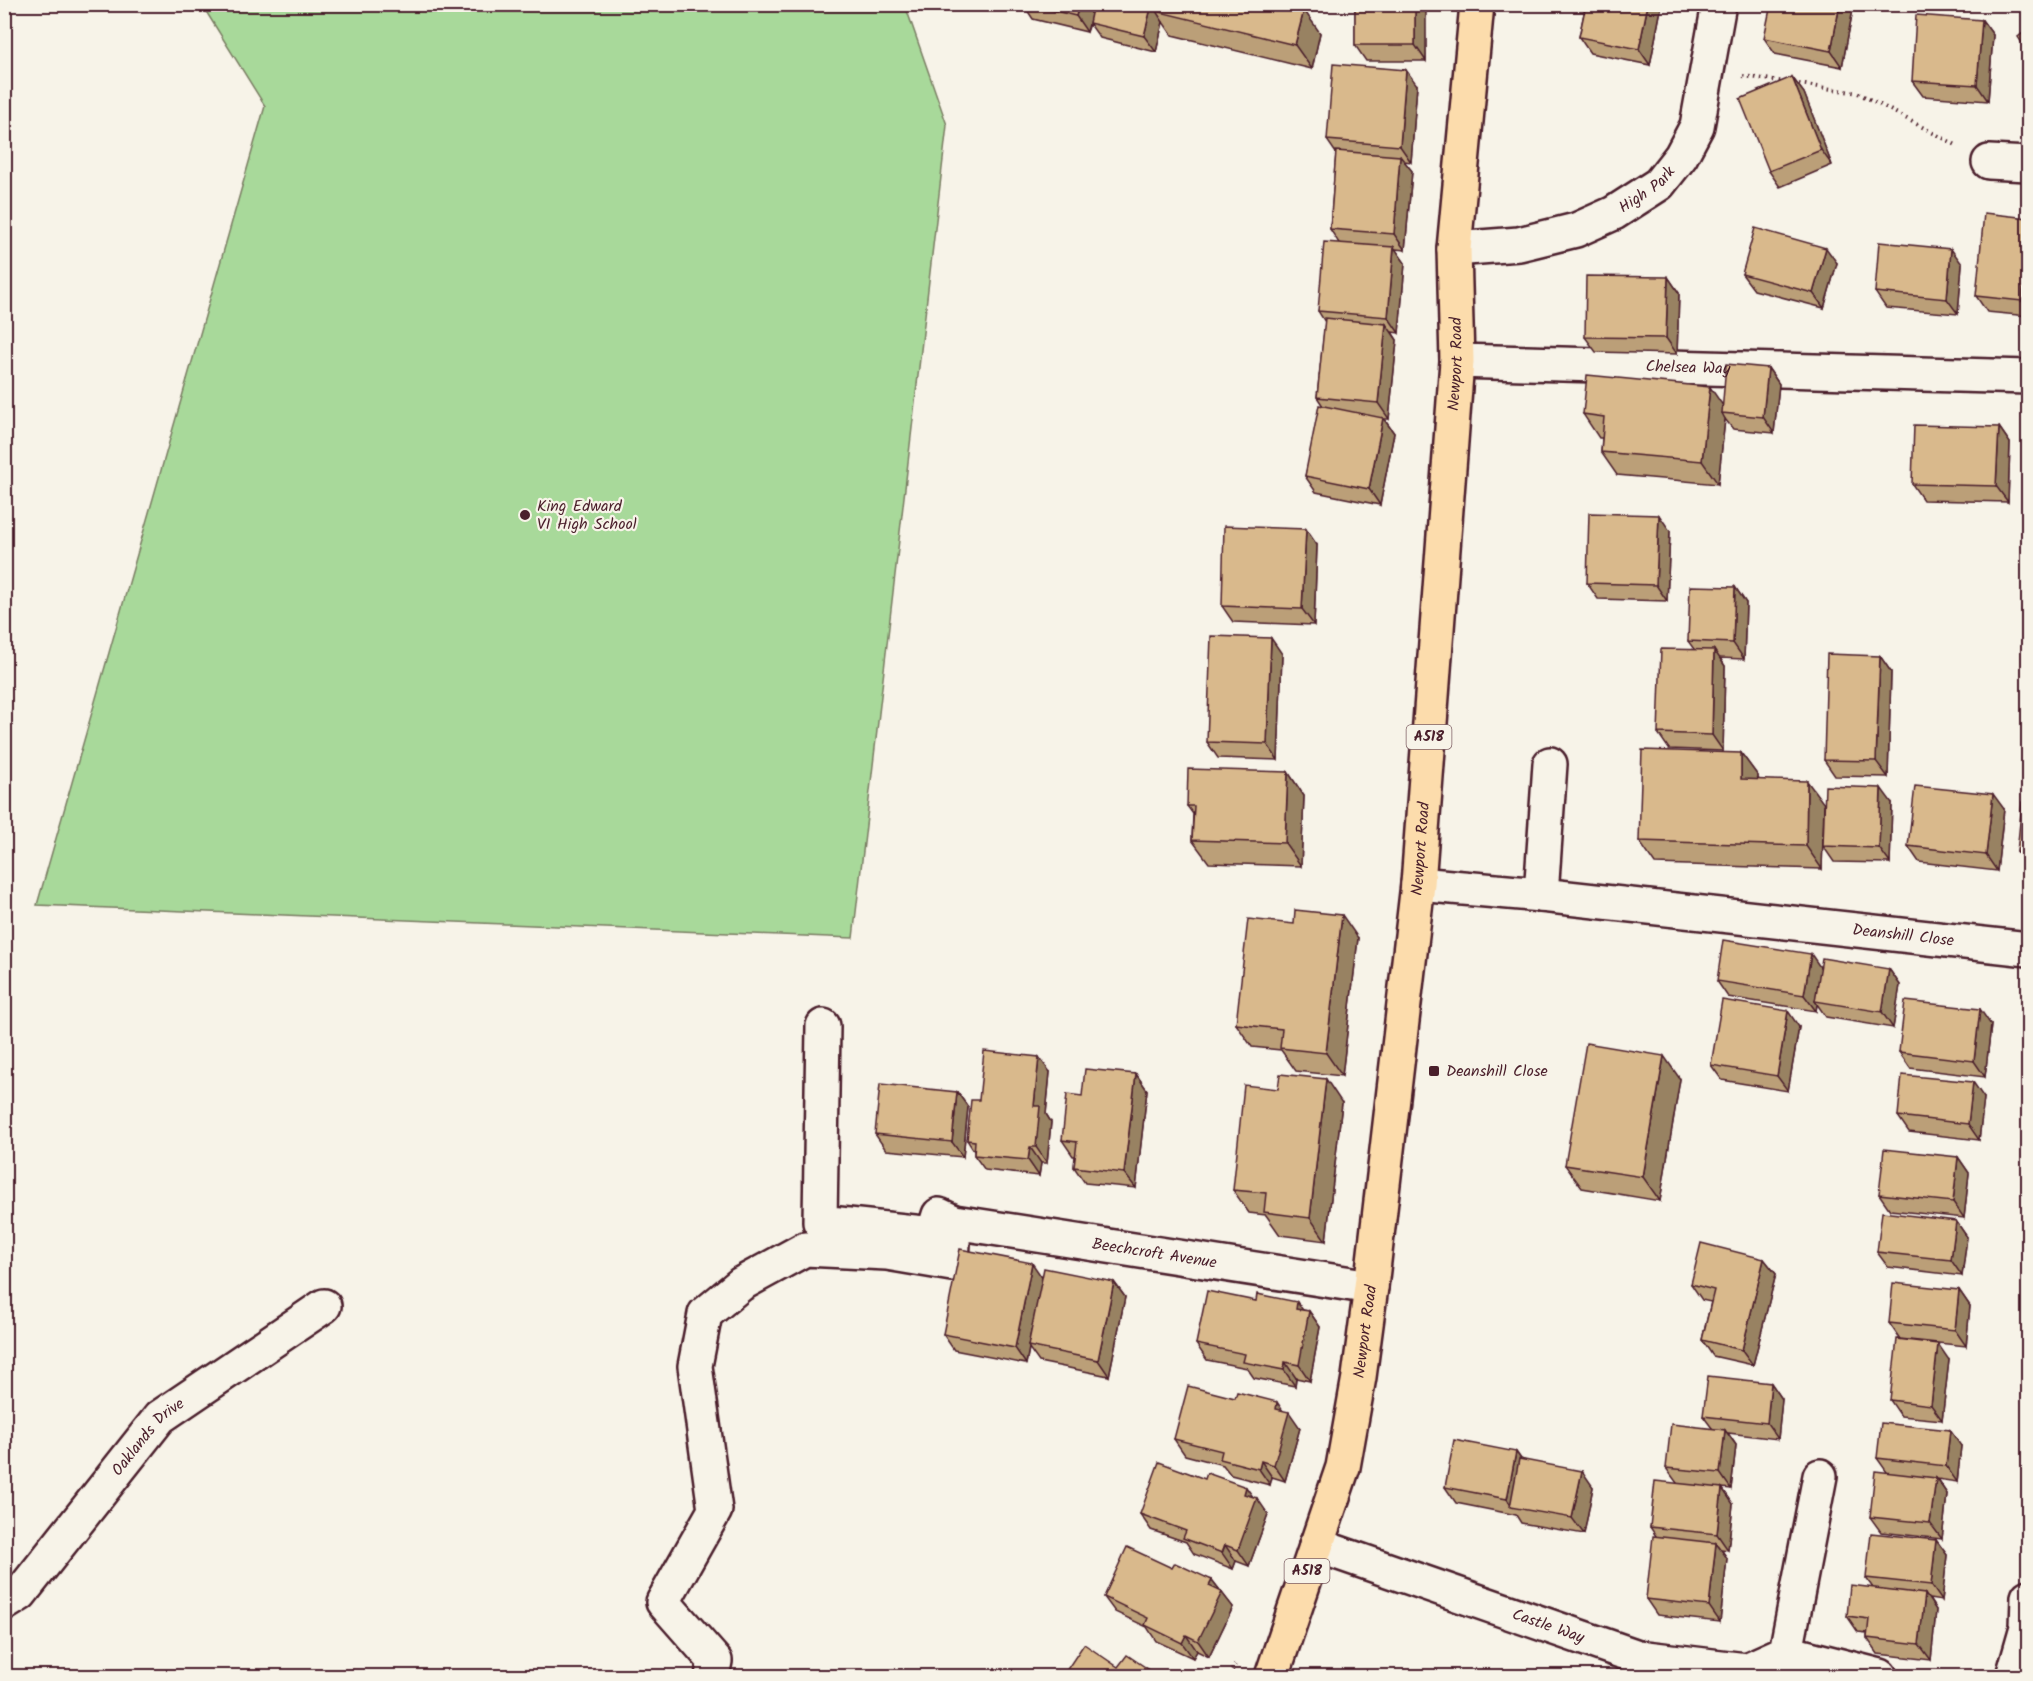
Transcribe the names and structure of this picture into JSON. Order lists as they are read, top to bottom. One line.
{"streets":{"highway":["Newport Road","A518"],"street":["High Park","Chelsea Way","Deanshill Close","Beechcroft Avenue","Oaklands Drive","Castle Way"]},"crossings":[["High Park","Newport Road"],["Newport Road","Chelsea Way"],["Newport Road","Deanshill Close"],["Newport Road","Beechcroft Avenue"],["Newport Road","Castle Way"]],"places":{"other":["King Edward VI High School"],"transit":["Deanshill Close"]}}
